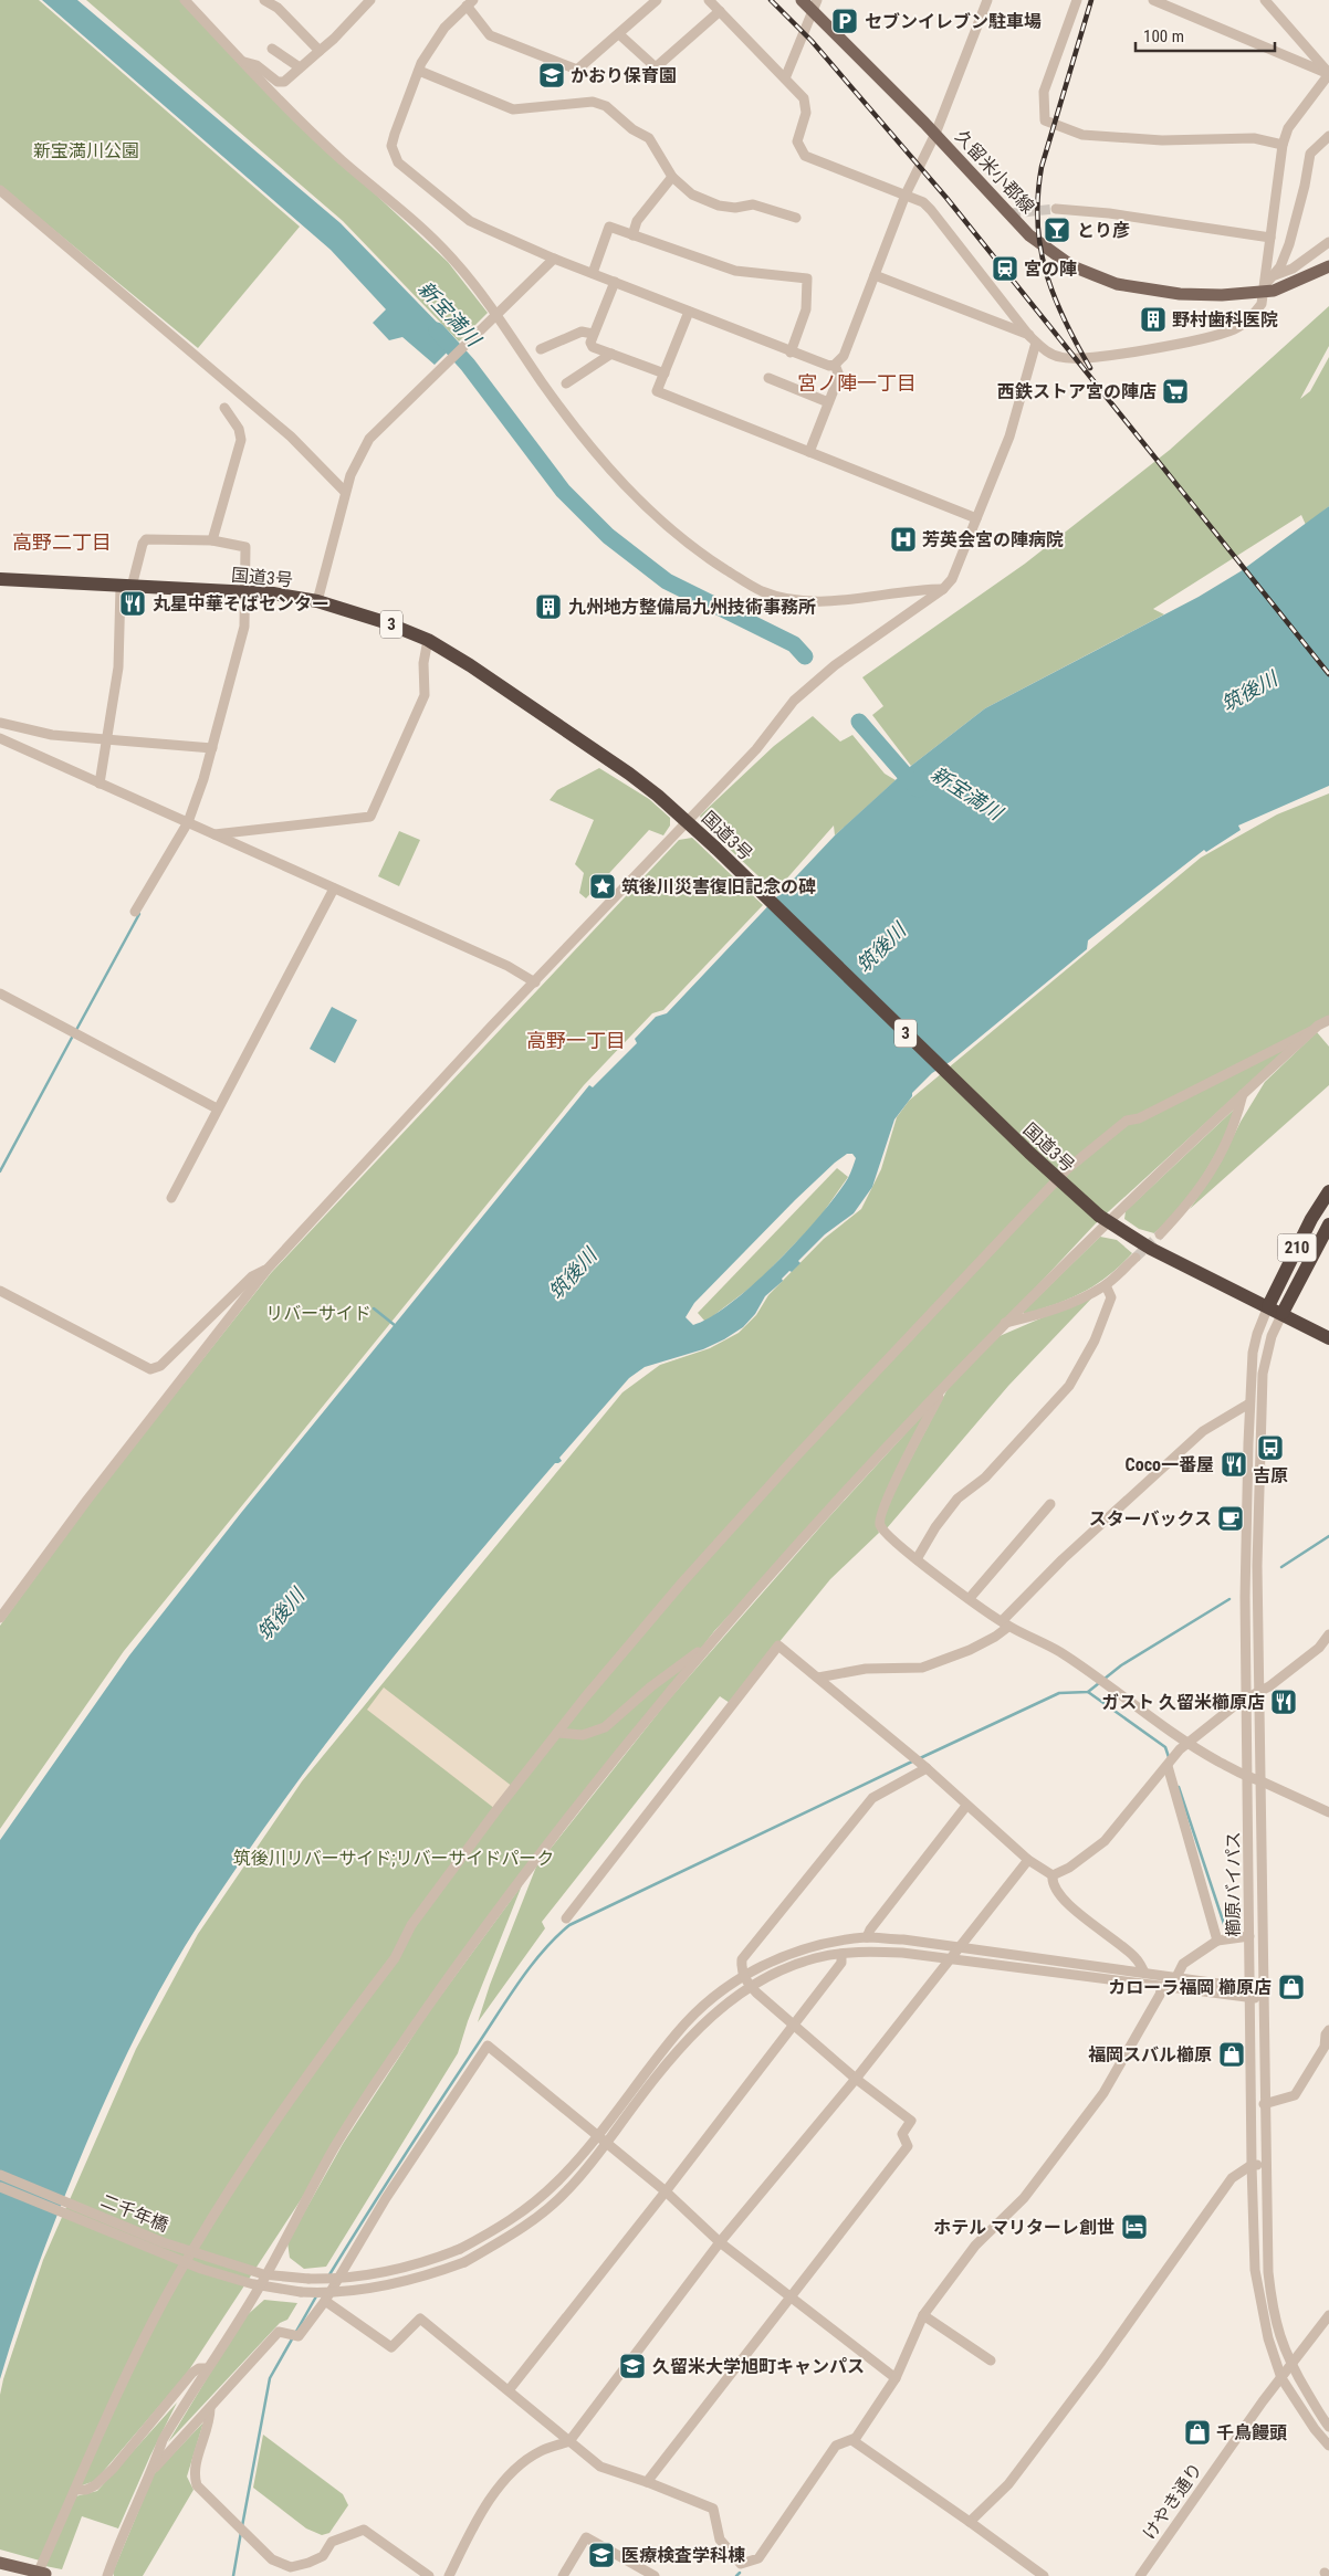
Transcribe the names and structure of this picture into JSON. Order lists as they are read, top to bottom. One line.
{"streets":{"highway":["国道3号","3","210"],"main road":["久留米小郡線"],"street":["櫛原バイパス","二千年橋","けやき通り"]},"crossings":[["国道3号","210"],["国道3号","櫛原バイパス"],["210","櫛原バイパス"],["櫛原バイパス","二千年橋"],["櫛原バイパス","けやき通り"]],"districts":["宮ノ陣一丁目","高野二丁目","高野一丁目"],"water":["新宝満川","筑後川"],"parks":["新宝満川公園","リバーサイド","筑後川リバーサイド;リバーサイドパーク"],"places":{"parking":["セブンイレブン駐車場"],"school or university":["かおり保育園","久留米大学旭町キャンパス","医療検査学科棟"],"bar":["とり彦"],"station":["宮の陣"],"building":["野村歯科医院","九州地方整備局九州技術事務所"],"supermarket":["西鉄ストア宮の陣店"],"hospital":["芳英会宮の陣病院"],"restaurant":["丸星中華そばセンター","Coco一番屋","ガスト 久留米櫛原店"],"place":["筑後川災害復旧記念の碑"],"bus stop":["吉原"],"cafe":["スターバックス"],"shop":["カローラ福岡 櫛原店","福岡スバル櫛原","千鳥饅頭"],"hotel":["ホテル マリターレ創世"]},"scale_bar":"100 m"}
